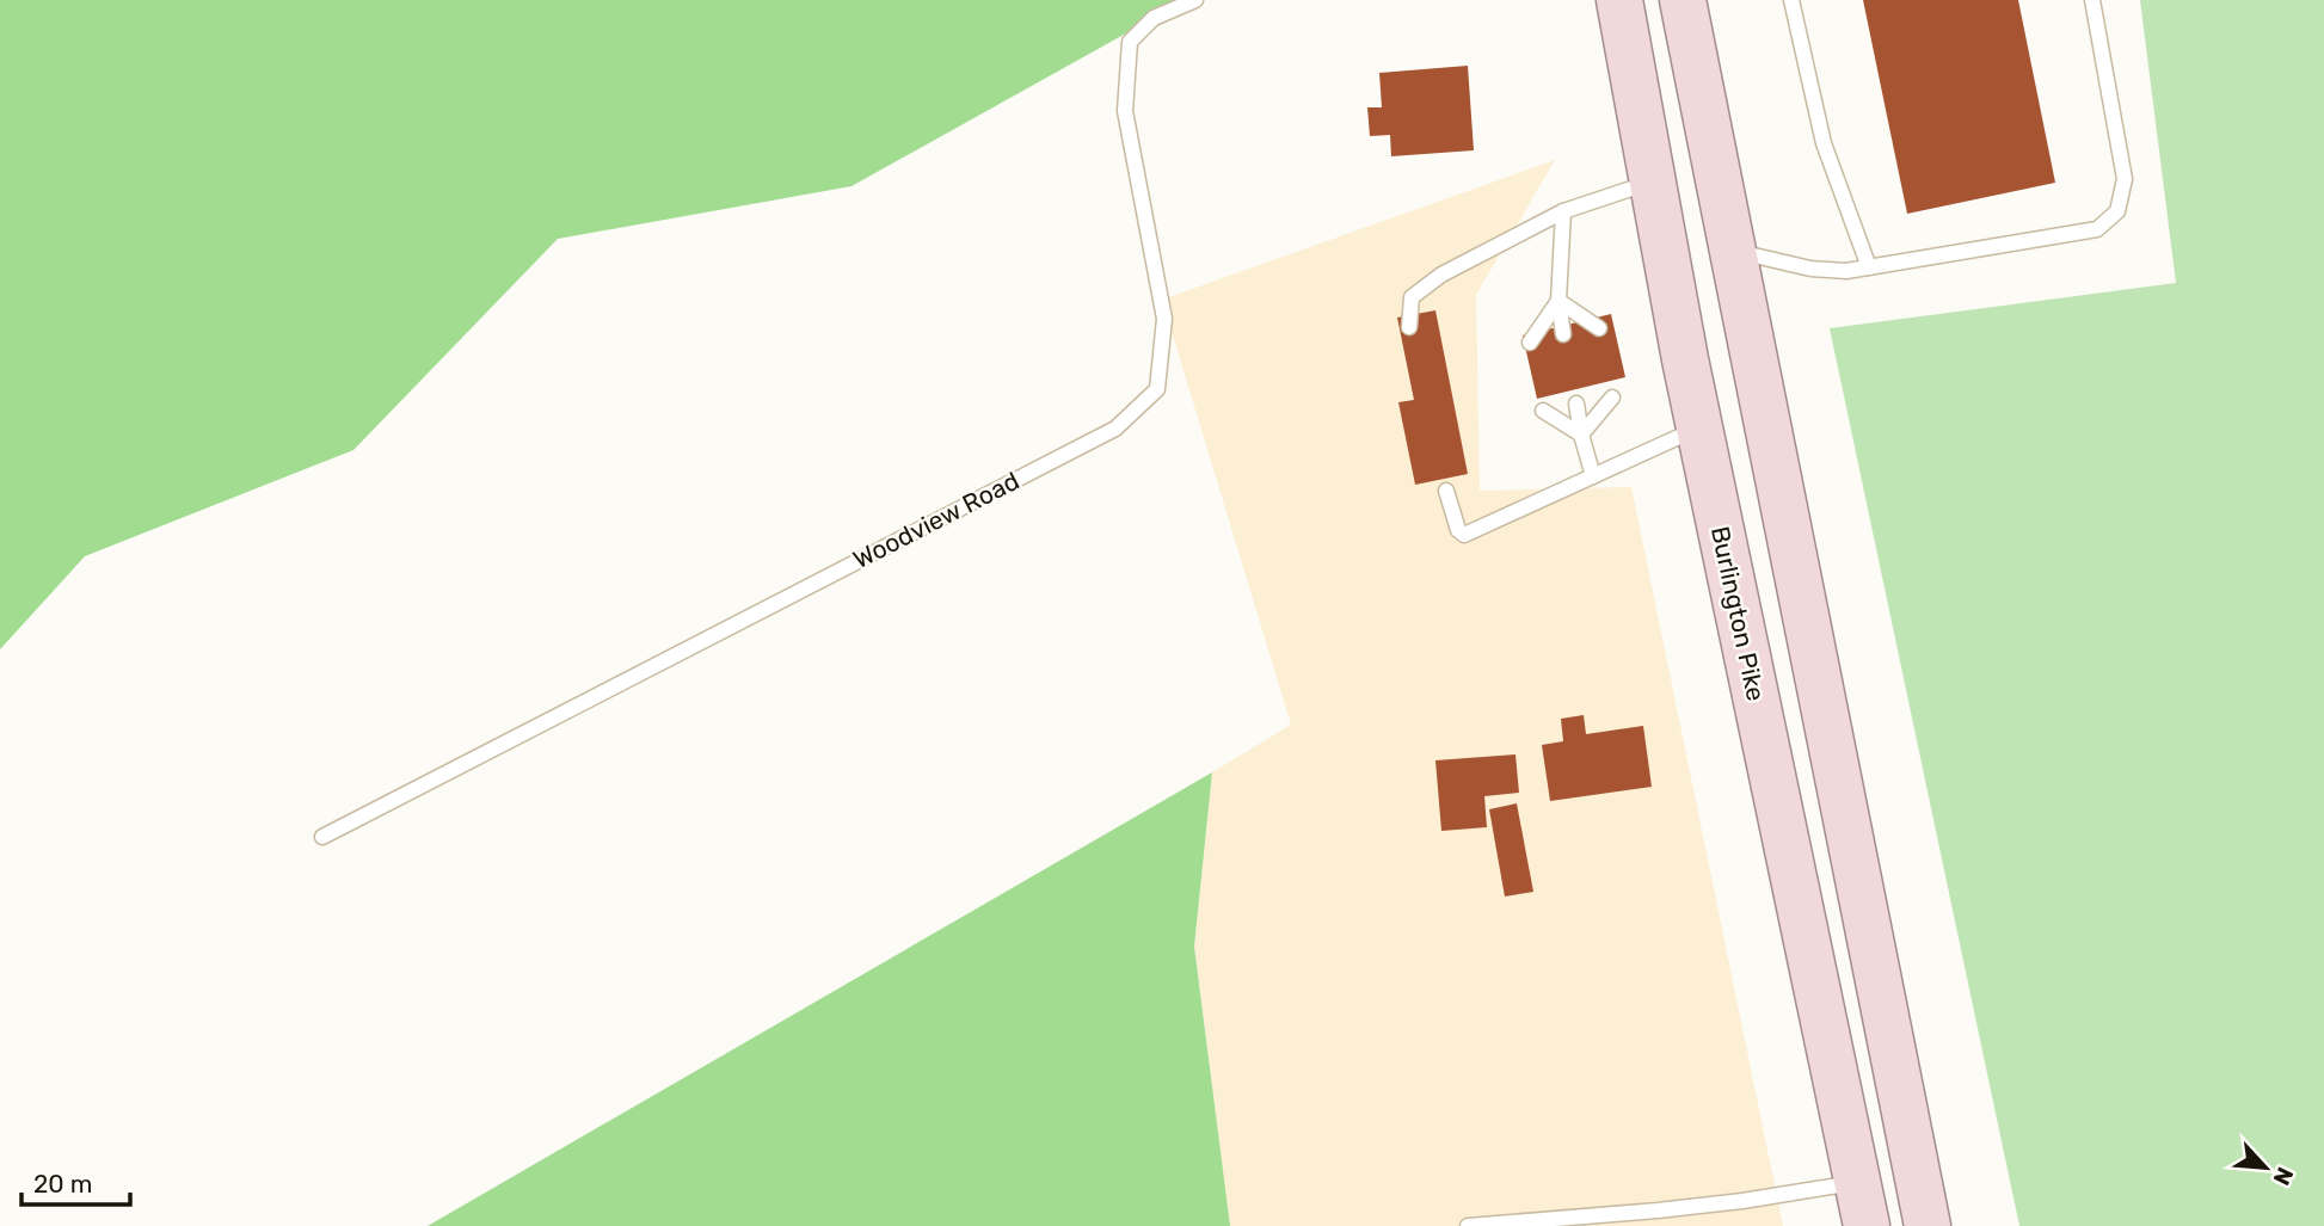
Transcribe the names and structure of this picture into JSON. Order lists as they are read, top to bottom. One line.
{"streets":{"highway":["Burlington Pike"],"lane":["Woodview Road"]},"scale_bar":"20 m","north":"bottom right"}
